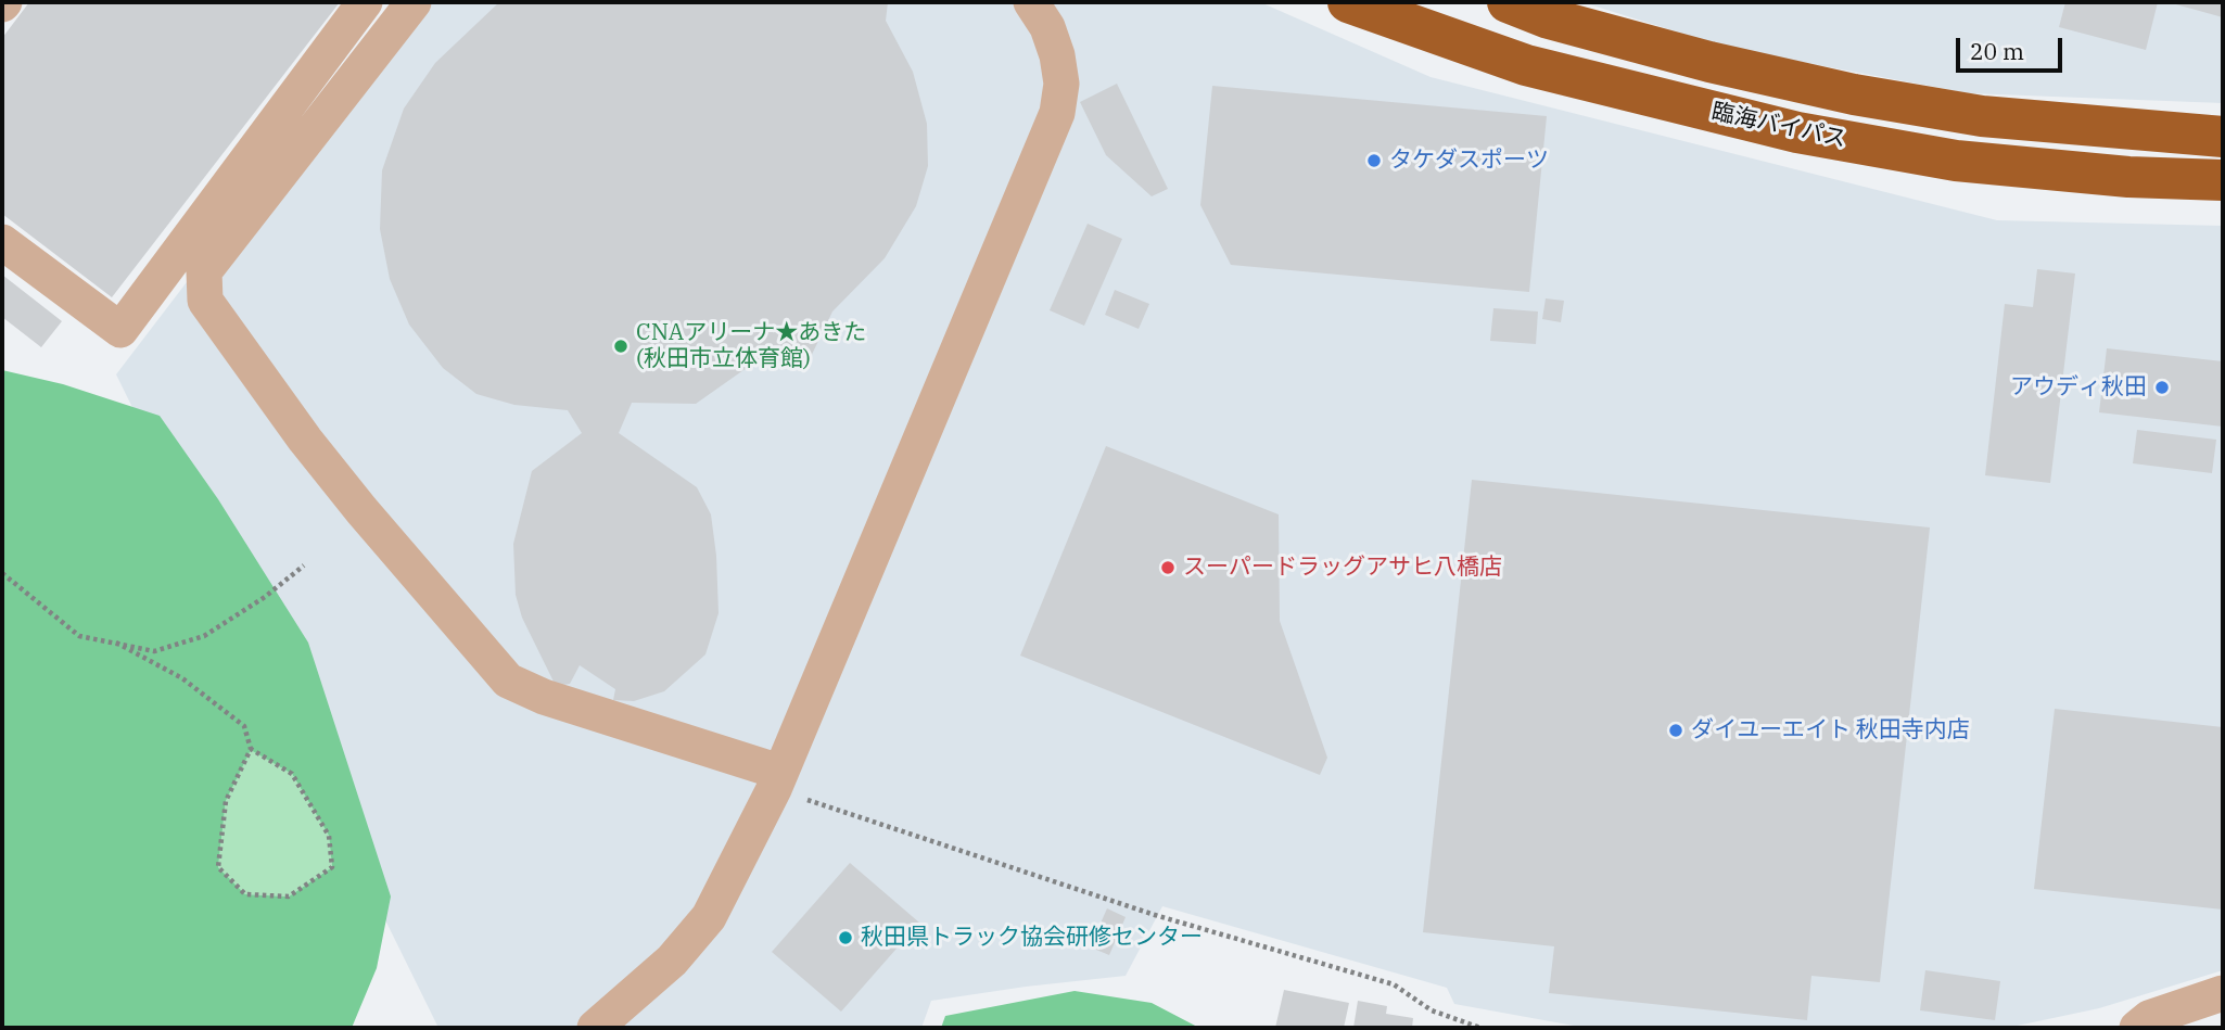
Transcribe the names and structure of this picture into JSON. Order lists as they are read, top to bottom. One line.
{"streets":{"highway":["臨海バイパス"]},"places":["タケダスポーツ","CNAアリーナ★あきた (秋田市立体育館)","アウディ秋田","スーパードラッグアサヒ八橋店","ダイユーエイト 秋田寺内店","秋田県トラック協会研修センター"],"scale_bar":"20 m"}
